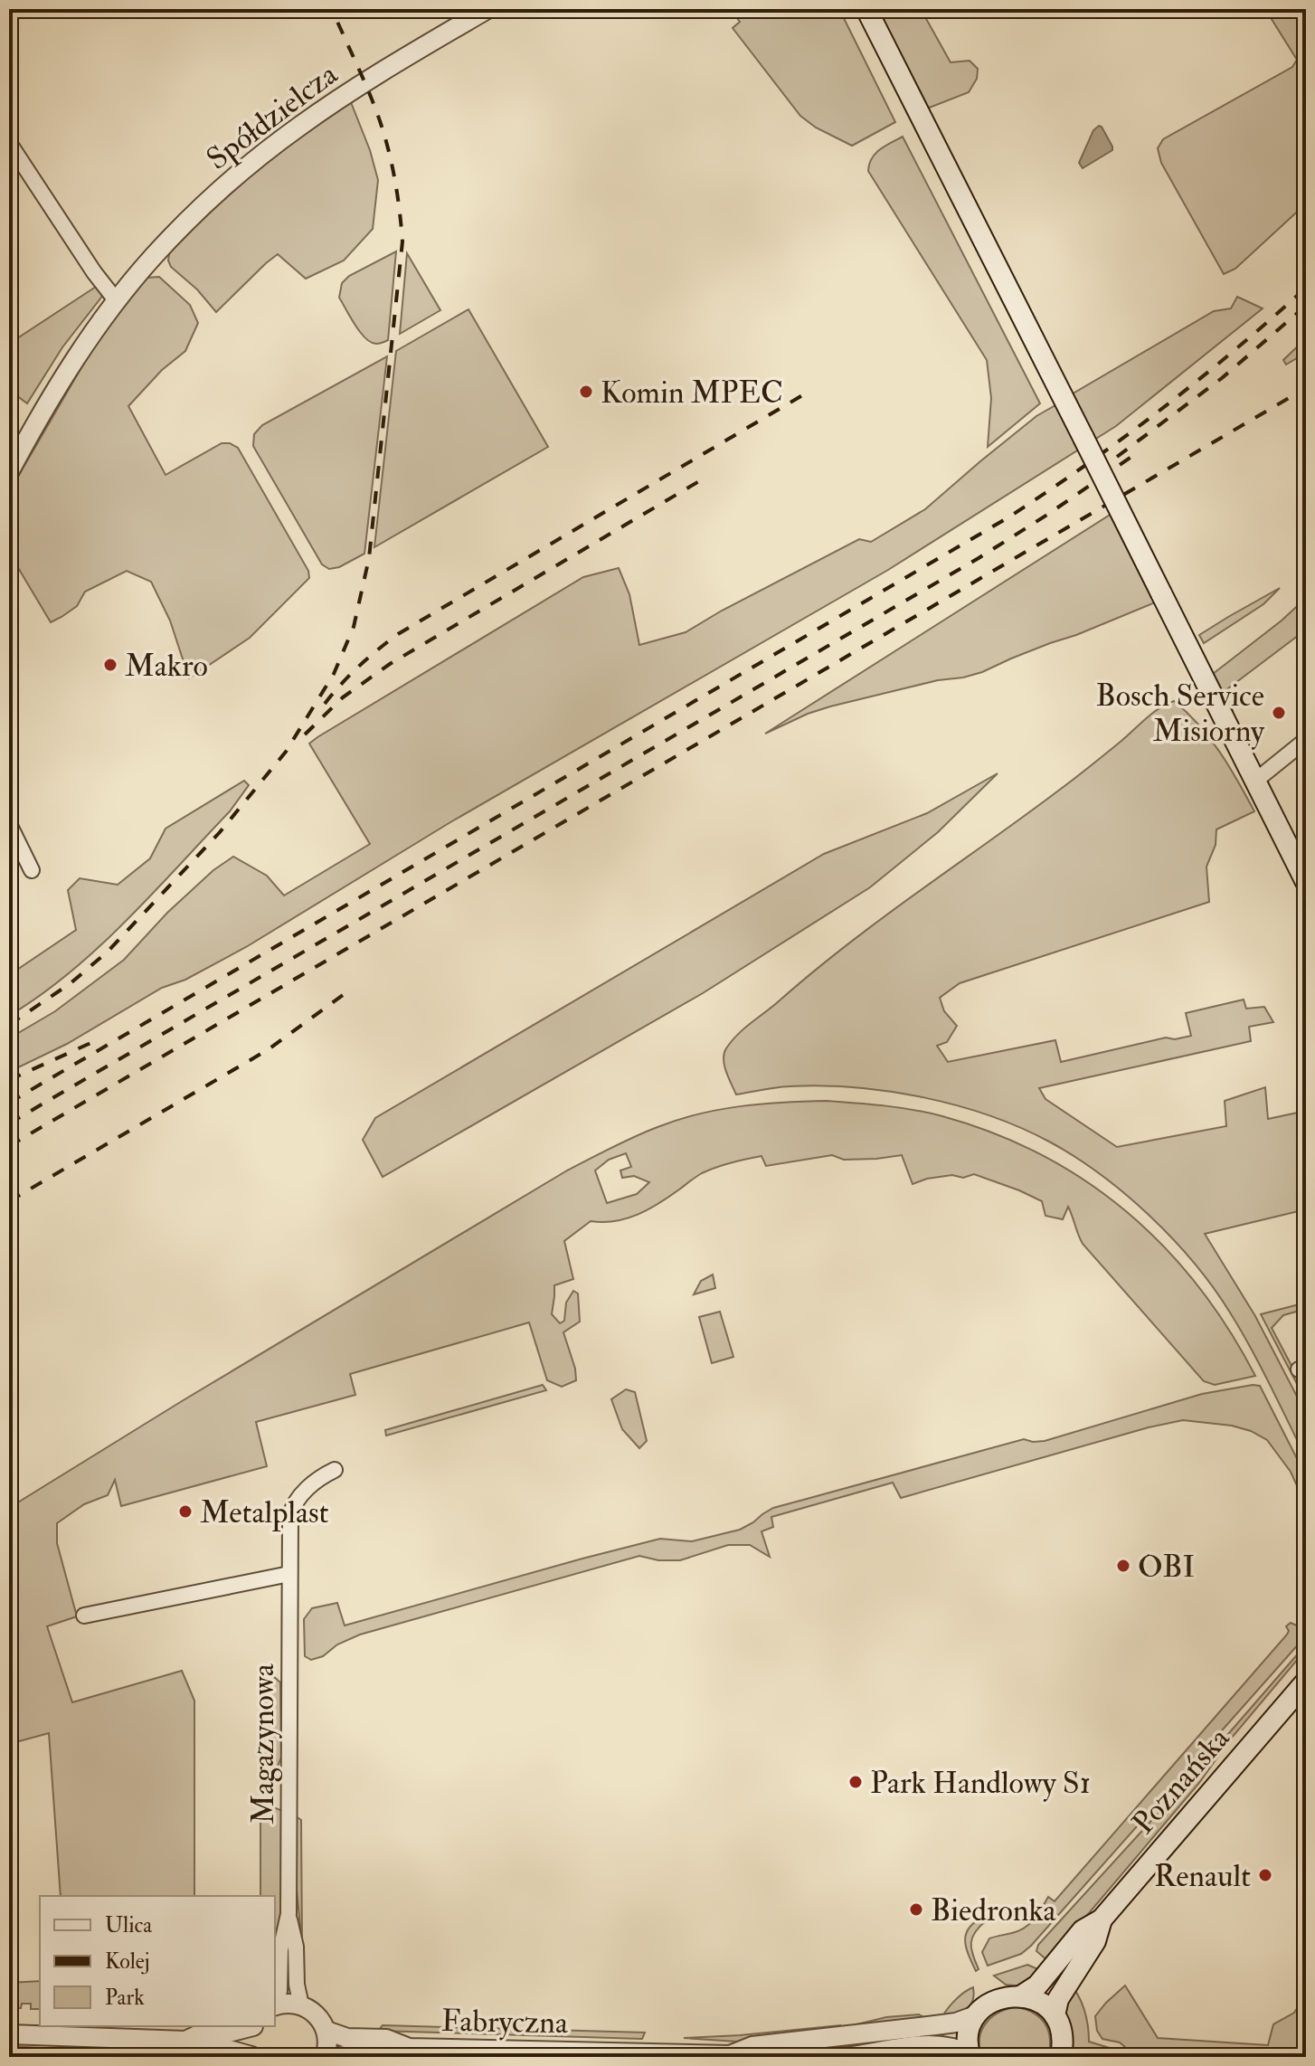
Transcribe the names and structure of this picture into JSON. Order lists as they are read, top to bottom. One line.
{"streets":{"main road":["Poznańska"],"street":["Spółdzielcza","Magazynowa","Fabryczna"]},"places":["Komin MPEC","Makro","Bosch Service Misiorny","Metalplast","OBI","Park Handlowy S1","Renault","Biedronka"],"legend":["Ulica","Kolej","Park"]}
